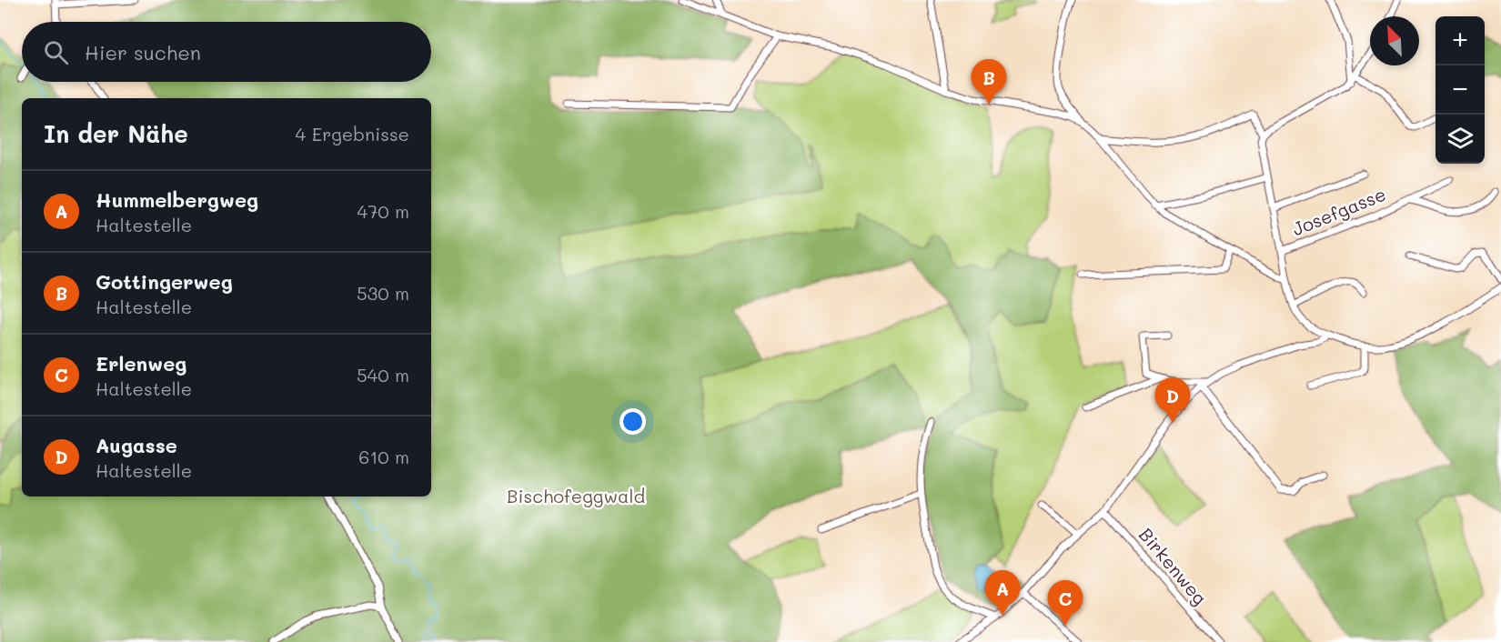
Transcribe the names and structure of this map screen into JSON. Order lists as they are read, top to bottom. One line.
{"streets":{"street":["Josefgasse","Birkenweg"]},"parks":["Bischofeggwald"],"north":"top left","page":{"map_buttons":["+","−"],"search":"Hier suchen","pins":["B","D","A","C"],"heading":["In der Nähe","4 Ergebnisse"],"list":[{"mark":"A","name":"Hummelbergweg","note":"Haltestelle","value":"470 m"},{"mark":"B","name":"Gottingerweg","note":"Haltestelle","value":"530 m"},{"mark":"C","name":"Erlenweg","note":"Haltestelle","value":"540 m"},{"mark":"D","name":"Augasse","note":"Haltestelle","value":"610 m"}]}}
